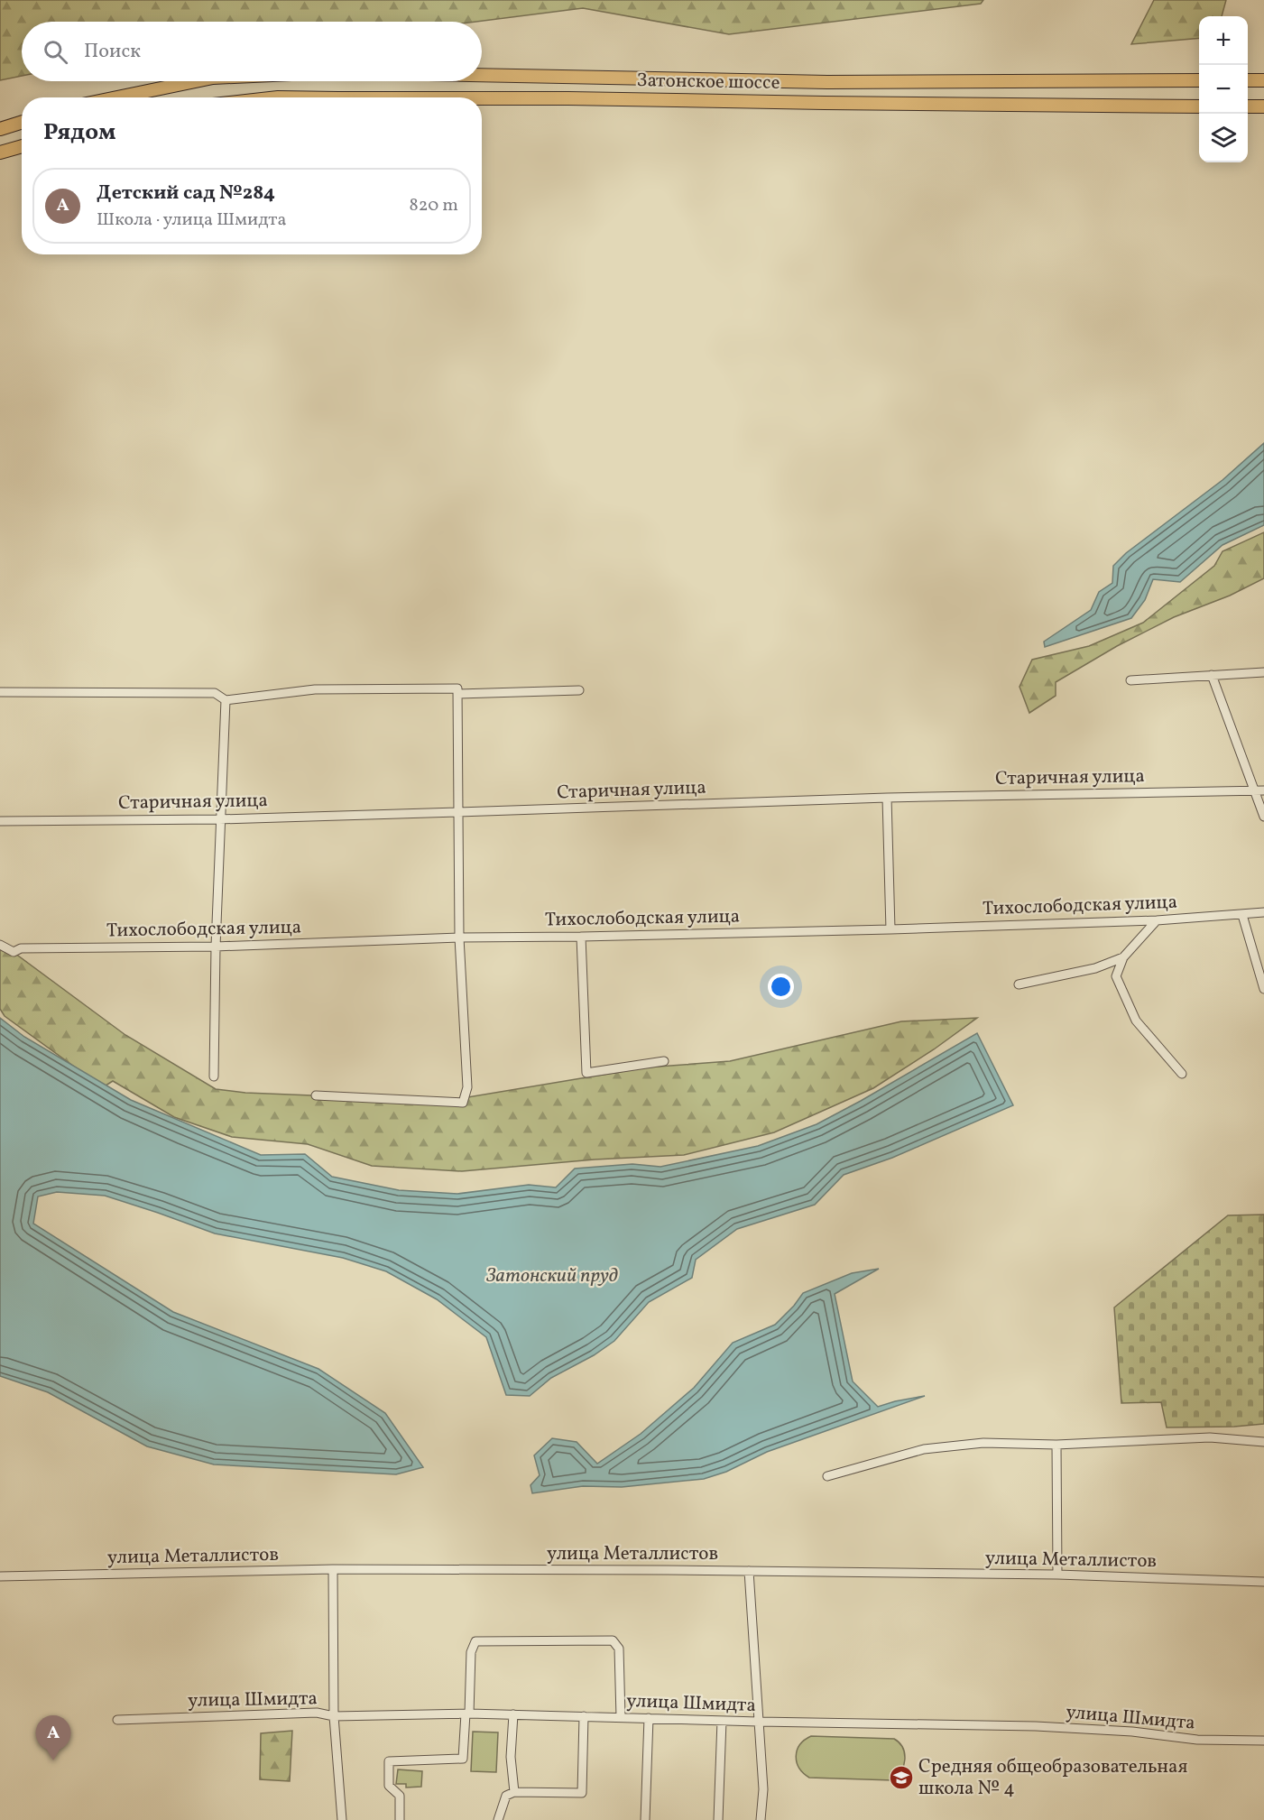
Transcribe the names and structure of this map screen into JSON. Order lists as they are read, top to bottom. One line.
{"streets":{"main road":["Затонское шоссе"],"street":["Старичная улица","Тихослободская улица","улица Металлистов","улица Шмидта"]},"water":["Затонский пруд"],"places":{"school or university":["Средняя общеобразовательная школа № 4"]},"page":{"map_buttons":["+","−"],"search":"Поиск","heading":"Рядом","list":[{"mark":"A","name":"Детский сад №284","note":"Школа · улица Шмидта","value":"820 m"}],"pins":"A"}}
